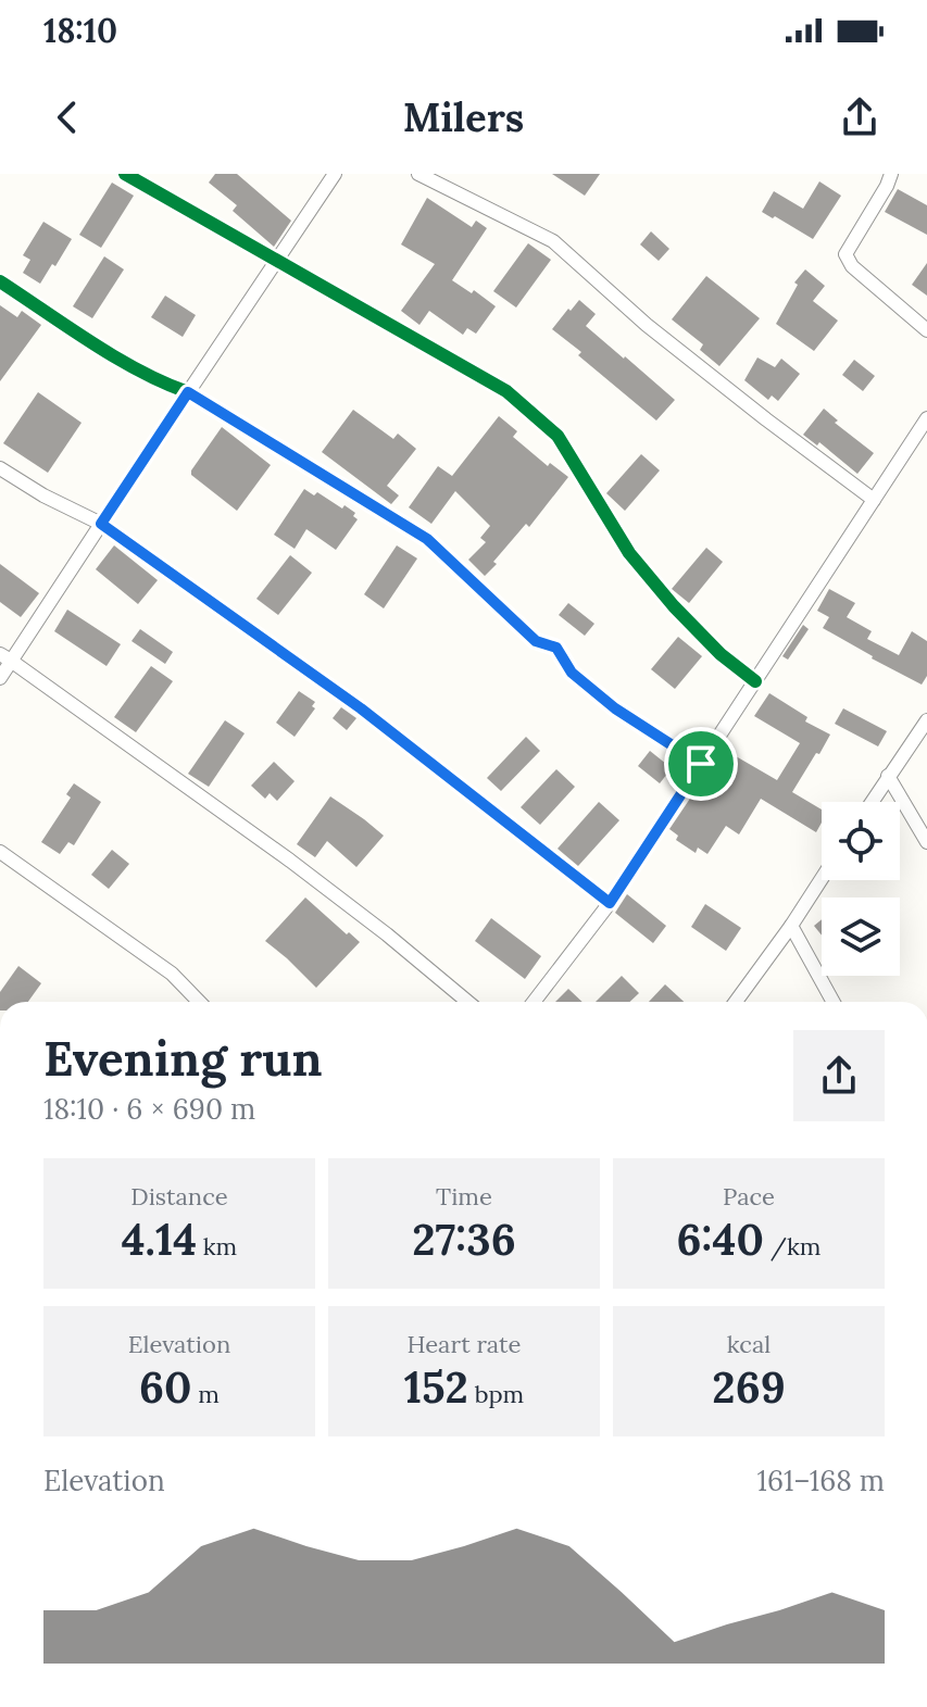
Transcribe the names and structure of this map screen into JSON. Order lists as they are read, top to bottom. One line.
{"page":{"status":"18:10","header":"Milers","heading":["Evening run","18:10 · 6 × 690 m"],"stats":[["Distance","4.14 km"],["Time","27:36"],["Pace","6:40 /km"],["Elevation","60 m"],["Heart rate","152 bpm"],["kcal","269"]],"chart":["Elevation","161–168 m"]}}
